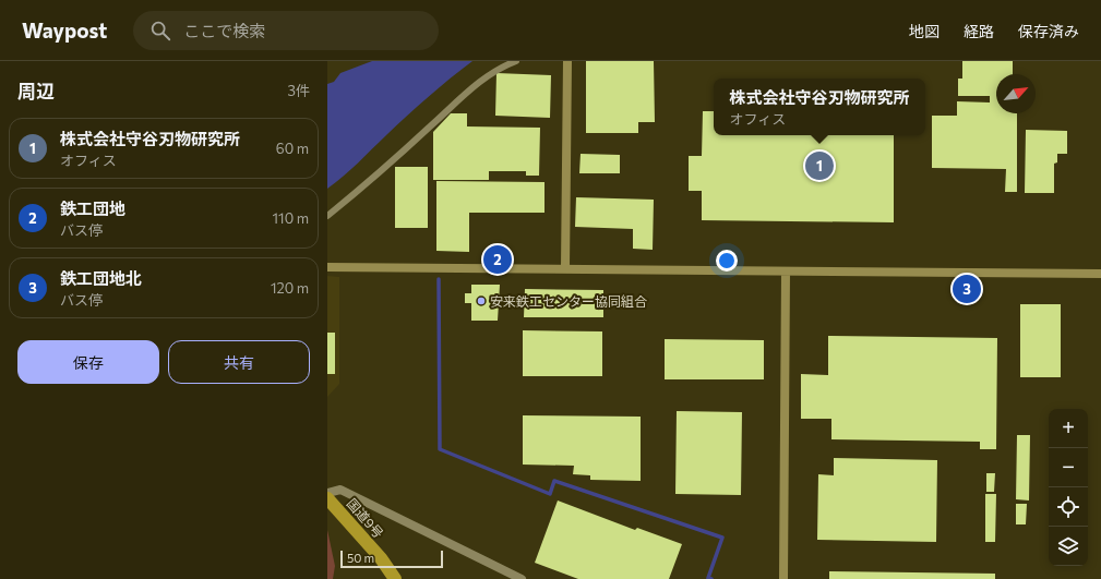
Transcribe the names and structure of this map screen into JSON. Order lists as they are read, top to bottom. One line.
{"streets":{"highway":["国道9号"]},"places":["安来鉄工センター協同組合"],"scale_bar":"50 m","north":"top right","page":{"header":"Waypost","search":"ここで検索","nav":["地図","経路","保存済み"],"heading":["周辺","3件"],"popup":["株式会社守谷刃物研究所","オフィス"],"list":[{"mark":"1","name":"株式会社守谷刃物研究所","note":"オフィス","value":"60 m"},{"mark":"2","name":"鉄工団地","note":"バス停","value":"110 m"},{"mark":"3","name":"鉄工団地北","note":"バス停","value":"120 m"}],"pins":["1","2","3"],"buttons":["保存","共有"],"map_buttons":["+","−"],"scale":"50 m"}}
